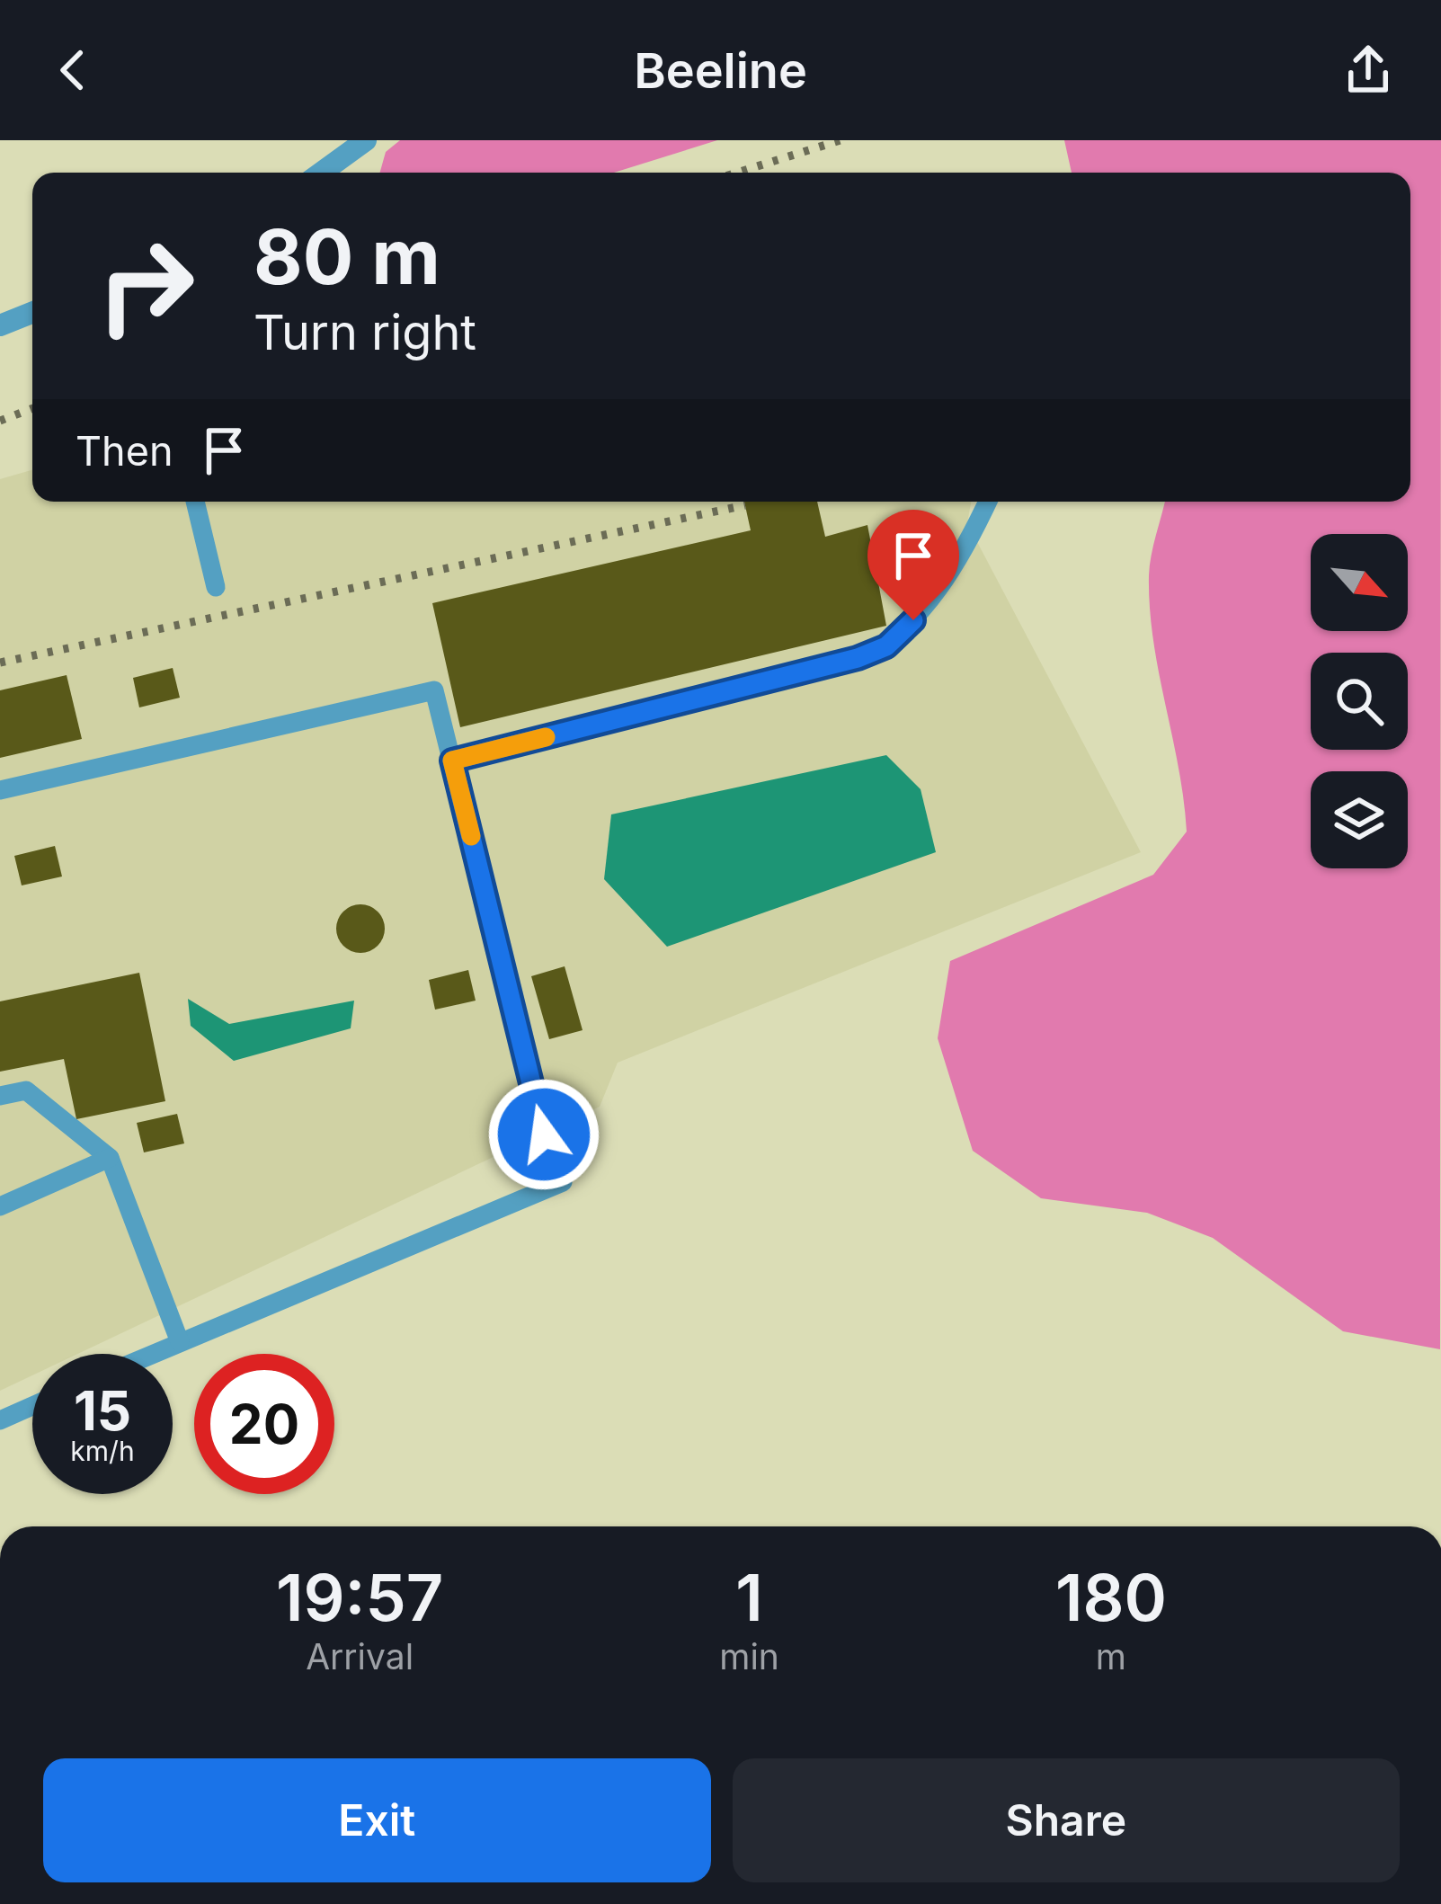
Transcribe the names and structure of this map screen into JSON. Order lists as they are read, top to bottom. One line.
{"north":"bottom right","page":{"header":"Beeline","turn":["80 m","Turn right"],"then":"Then","speed":"15 km/h","limit":"20","eta":["19:57","Arrival","1","min","180","m"],"buttons":["Exit","Share"]}}
